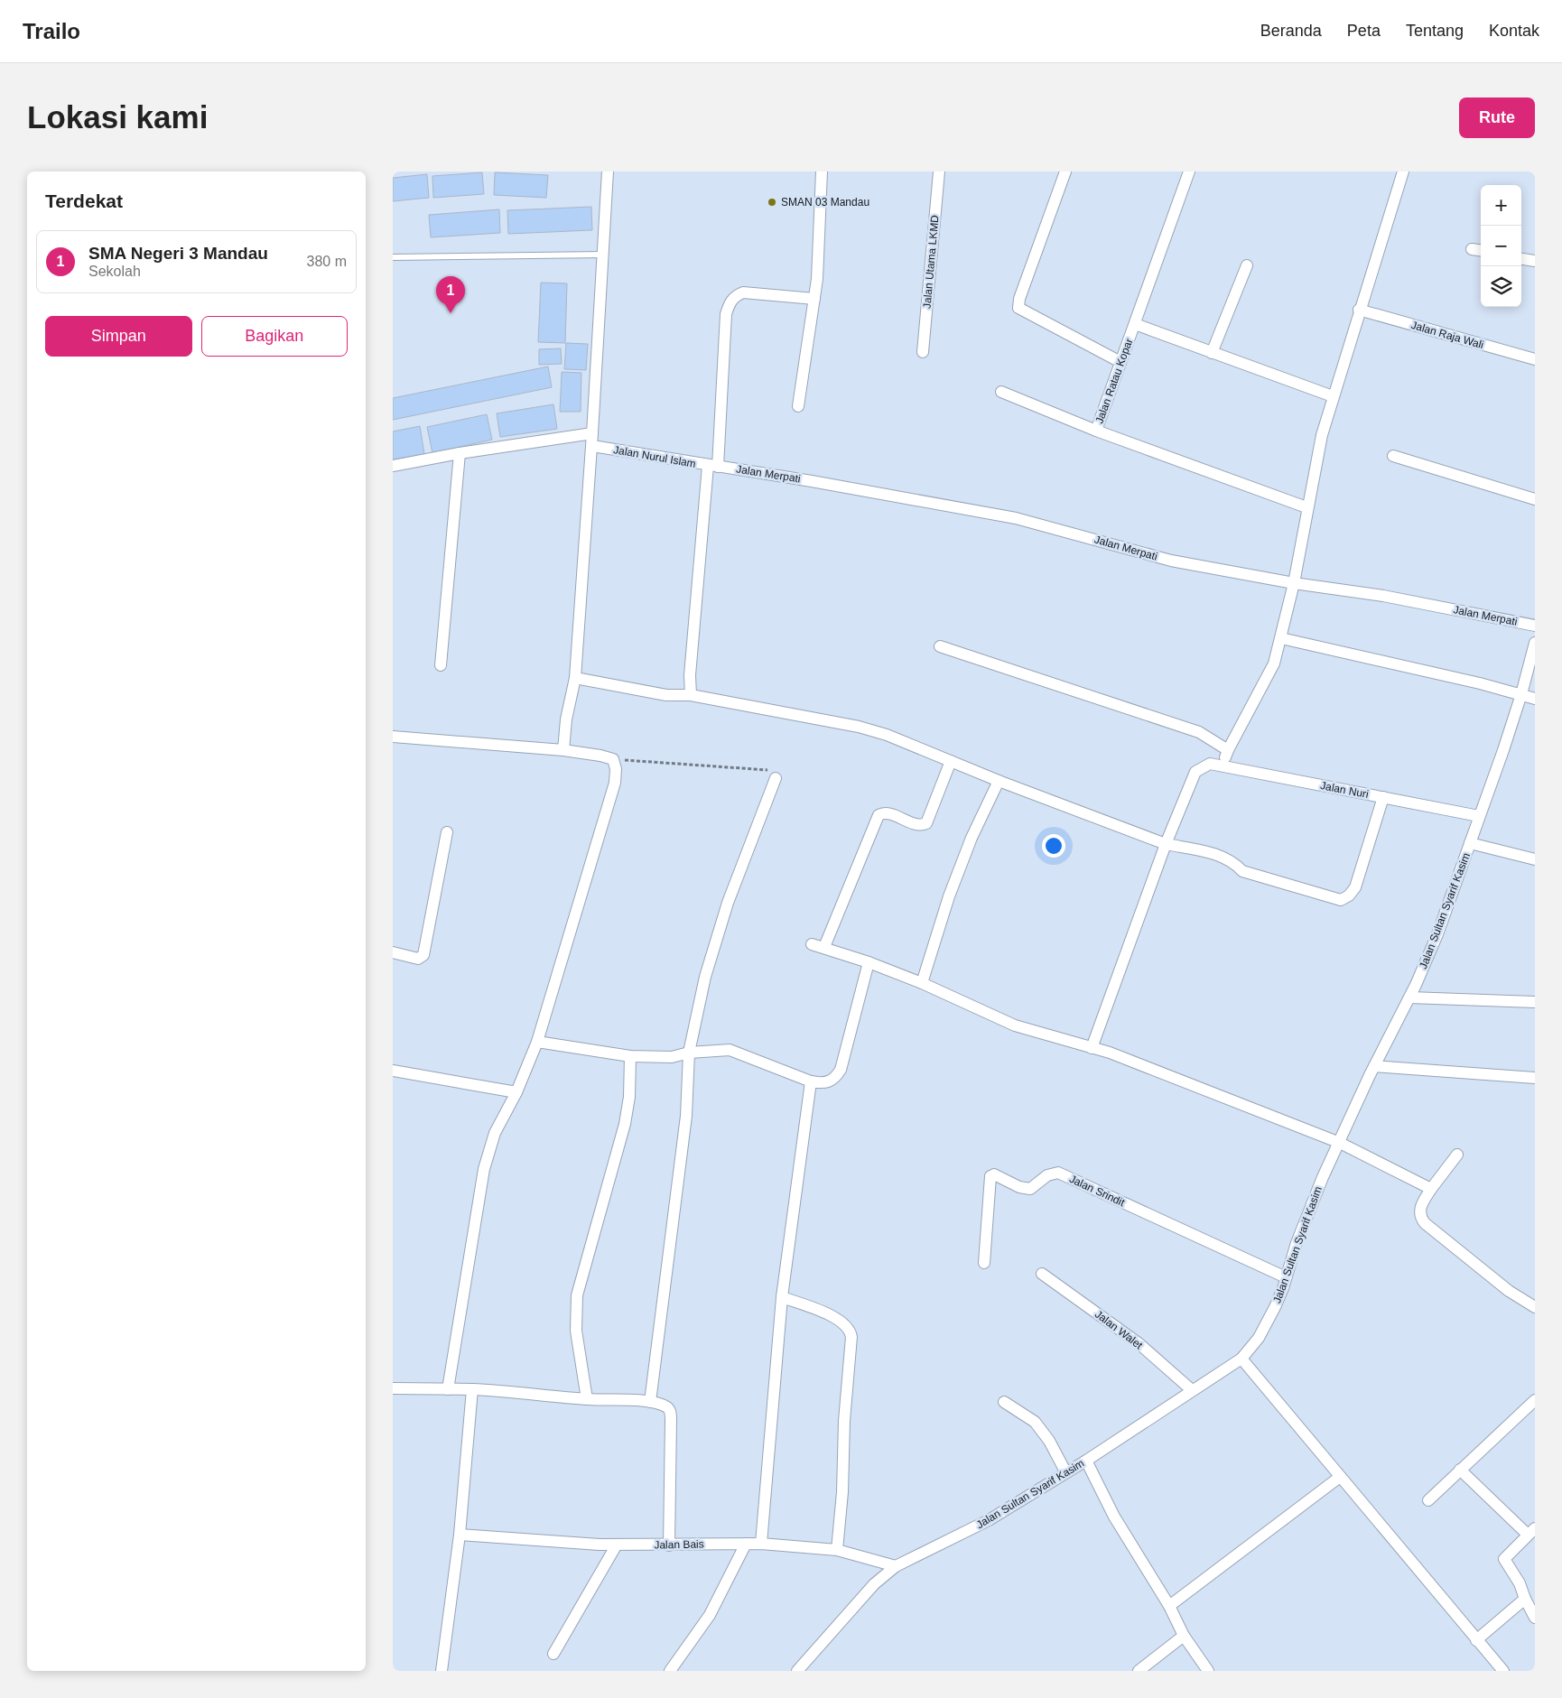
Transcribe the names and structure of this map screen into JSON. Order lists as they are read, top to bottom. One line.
{"streets":{"street":["Jalan Utama LKMD","Jalan Raja Wali","Jalan Ratau Kopar","Jalan Nurul Islam","Jalan Merpati","Jalan Nuri","Jalan Sultan Syarif Kasim","Jalan Srindit","Jalan Walet","Jalan Bais"]},"crossings":[["Jalan Nurul Islam","Jalan Merpati"],["Jalan Nuri","Jalan Sultan Syarif Kasim"],["Jalan Sultan Syarif Kasim","Jalan Srindit"],["Jalan Sultan Syarif Kasim","Jalan Walet"],["Jalan Sultan Syarif Kasim","Jalan Bais"]],"places":["SMAN 03 Mandau"],"page":{"header":"Trailo","nav":["Beranda","Peta","Tentang","Kontak"],"buttons":["Rute",["Simpan","Bagikan"]],"title":"Lokasi kami","heading":"Terdekat","map_buttons":["+","−"],"list":[{"mark":"1","name":"SMA Negeri 3 Mandau","note":"Sekolah","value":"380 m"}],"pins":"1"}}
